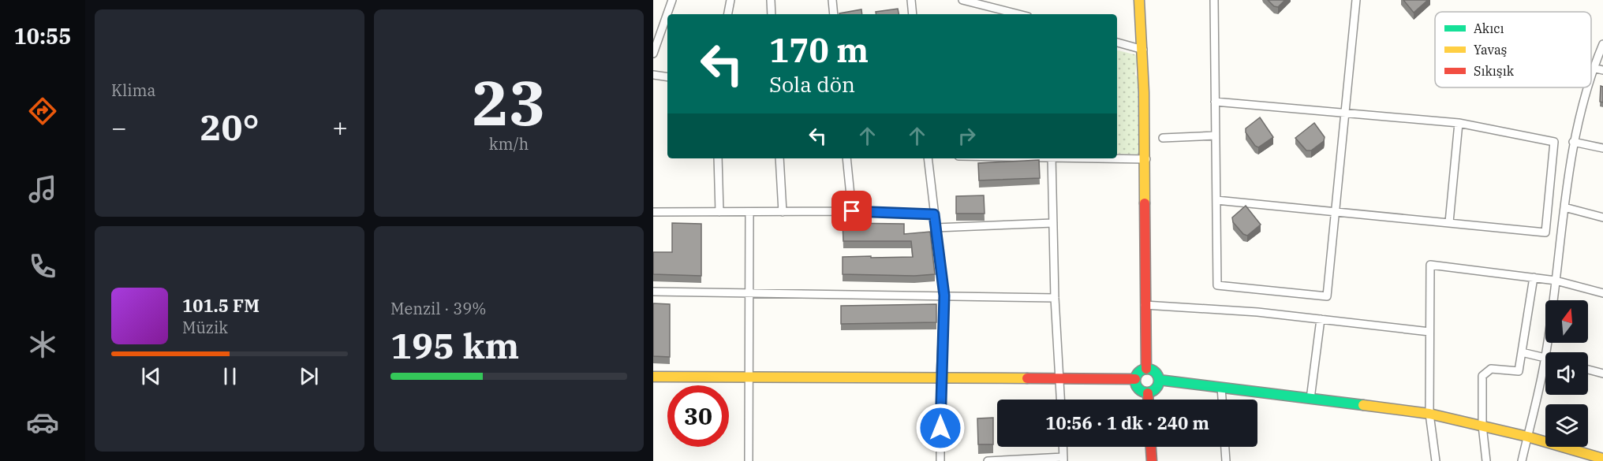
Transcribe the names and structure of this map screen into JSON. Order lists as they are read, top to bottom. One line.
{"legend":["Akıcı","Yavaş","Sıkışık"],"north":"top","page":{"tabs":"10:55","tile":["Klima",["23","km/h"],["Menzil · 39%","195 km"]],"turn":["170 m","Sola dön"],"heat":["−","20°","+"],"song":["101.5 FM","Müzik"],"limit":"30","trip":"10:56 · 1 dk · 240 m"}}
